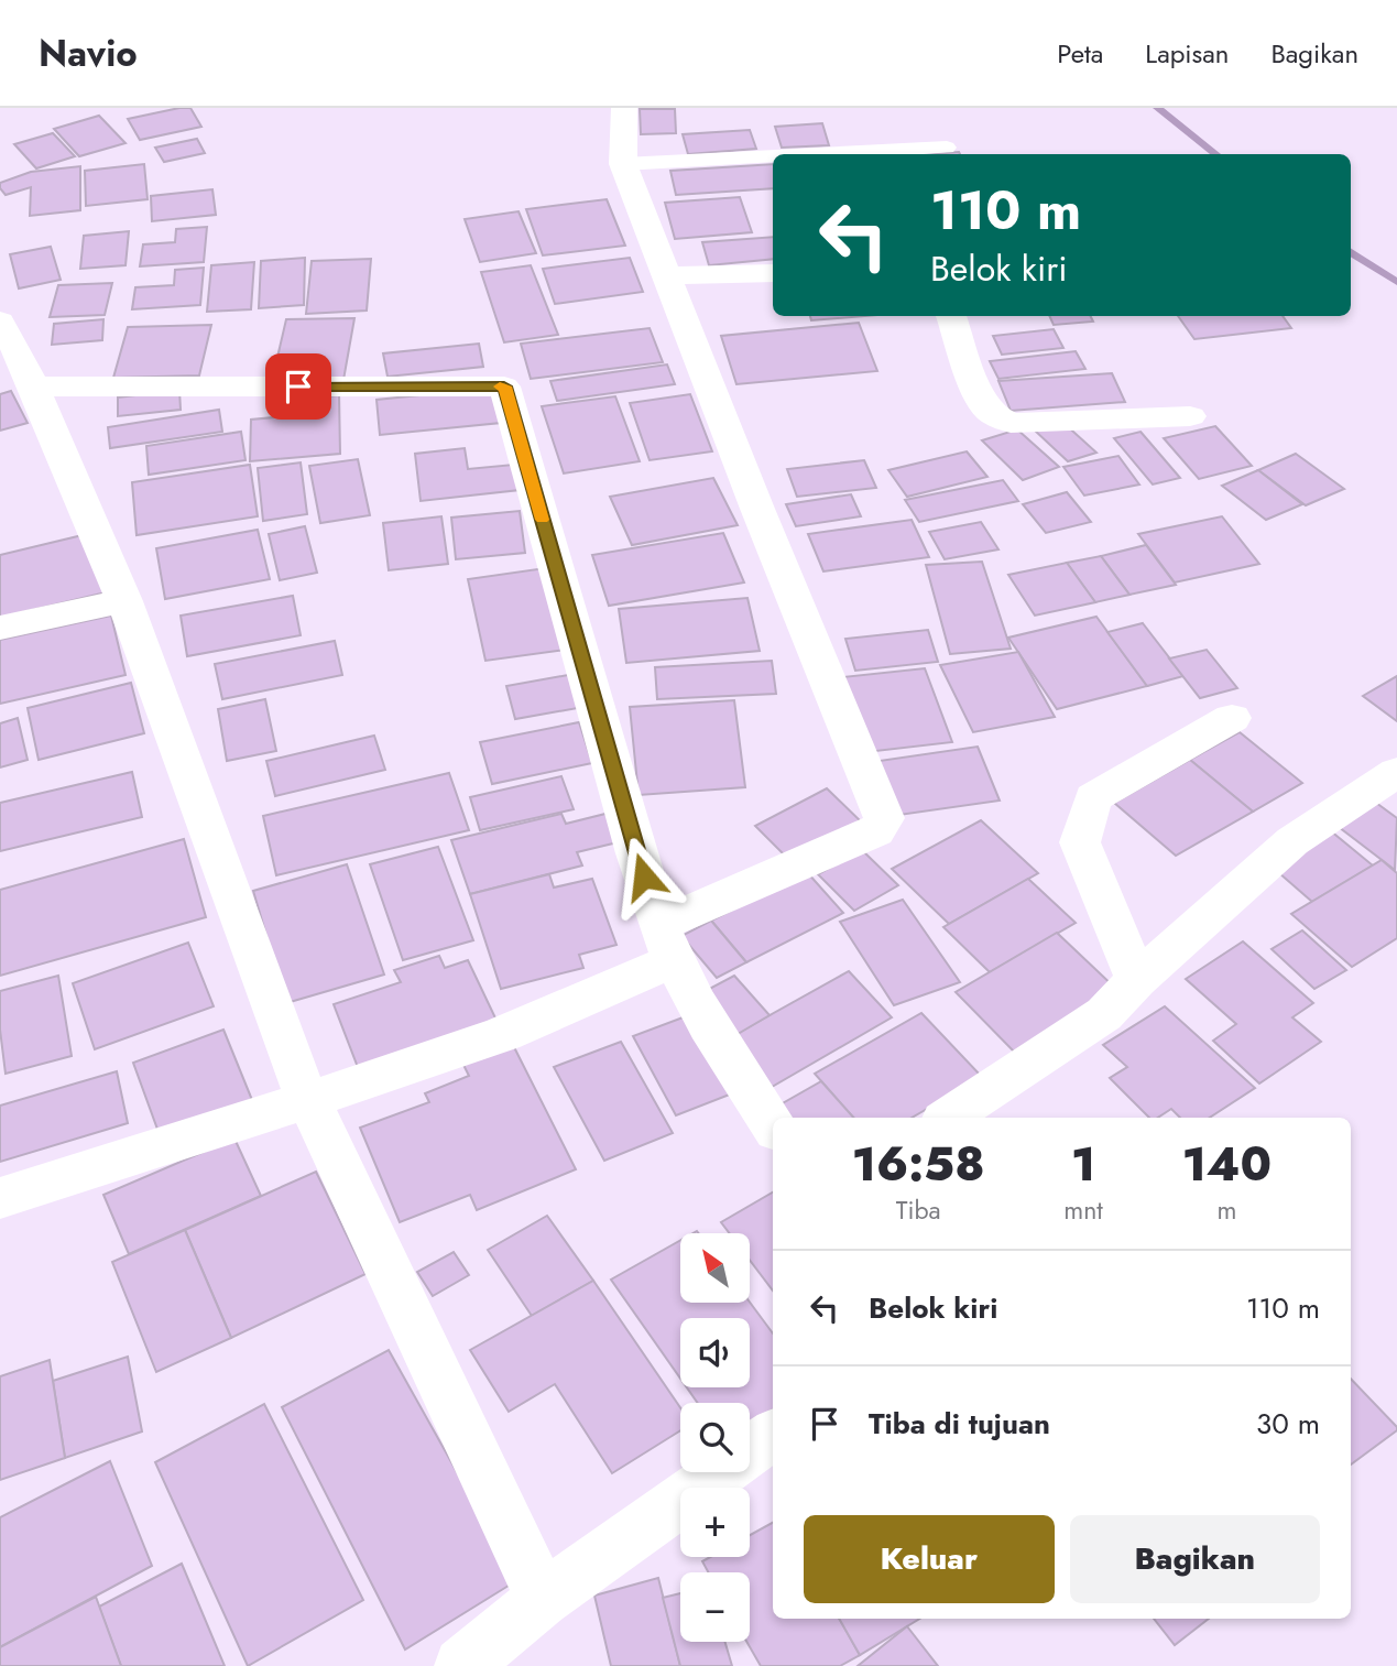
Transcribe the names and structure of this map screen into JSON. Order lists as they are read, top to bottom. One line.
{"north":"top left","page":{"header":"Navio","nav":["Peta","Lapisan","Bagikan"],"turn":["110 m","Belok kiri"],"eta":["16:58","Tiba","1","mnt","140","m"],"map_buttons":["+","−"],"list":[{"name":"Belok kiri","value":"110 m"},{"name":"Tiba di tujuan","value":"30 m"}],"buttons":["Keluar","Bagikan"]}}
